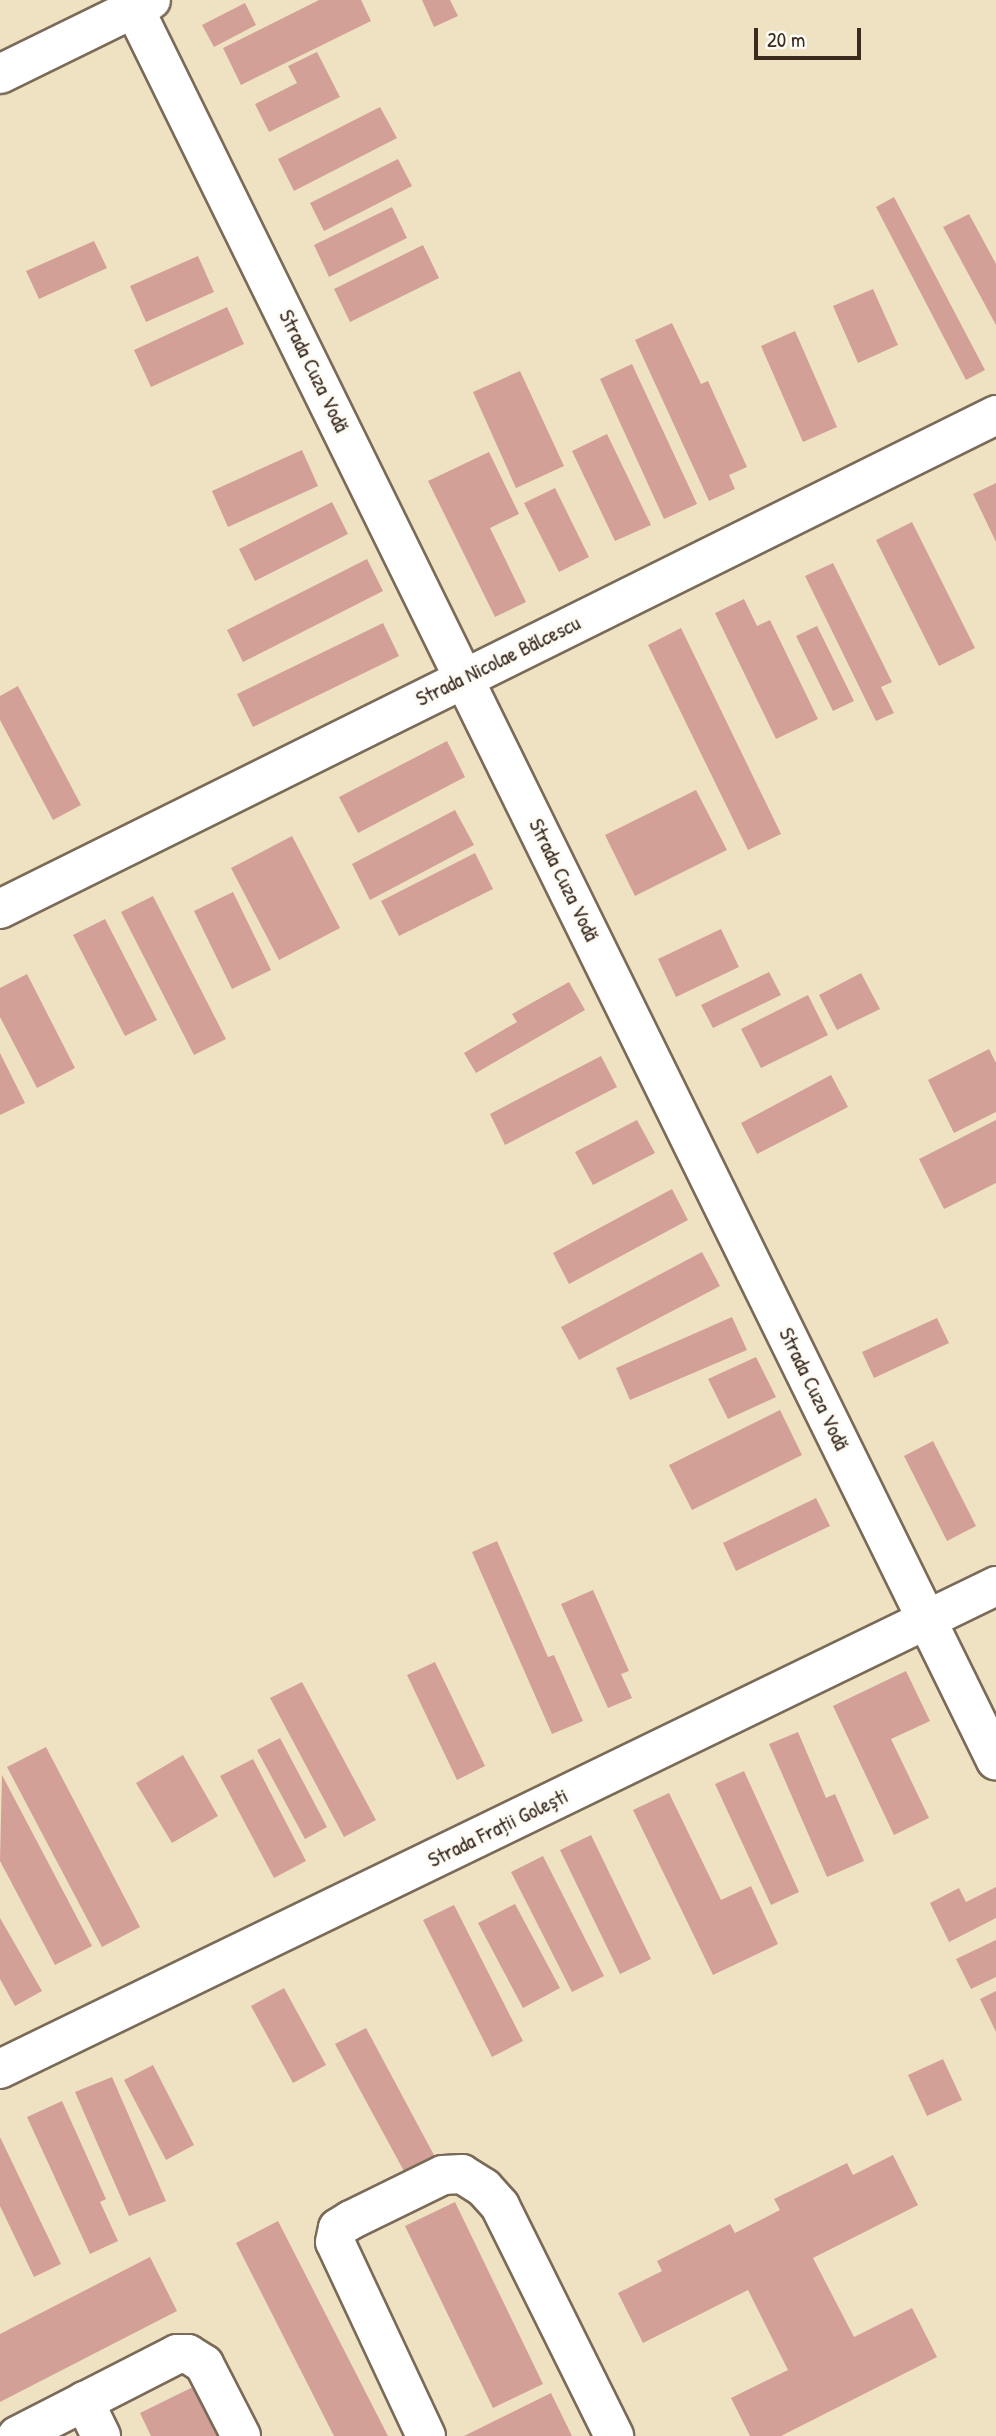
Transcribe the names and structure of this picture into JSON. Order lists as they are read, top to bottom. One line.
{"streets":{"street":["Strada Cuza Vodă","Strada Nicolae Bălcescu","Strada Frații Golești"]},"crossings":[["Strada Cuza Vodă","Strada Nicolae Bălcescu"],["Strada Cuza Vodă","Strada Frații Golești"]],"scale_bar":"20 m"}
